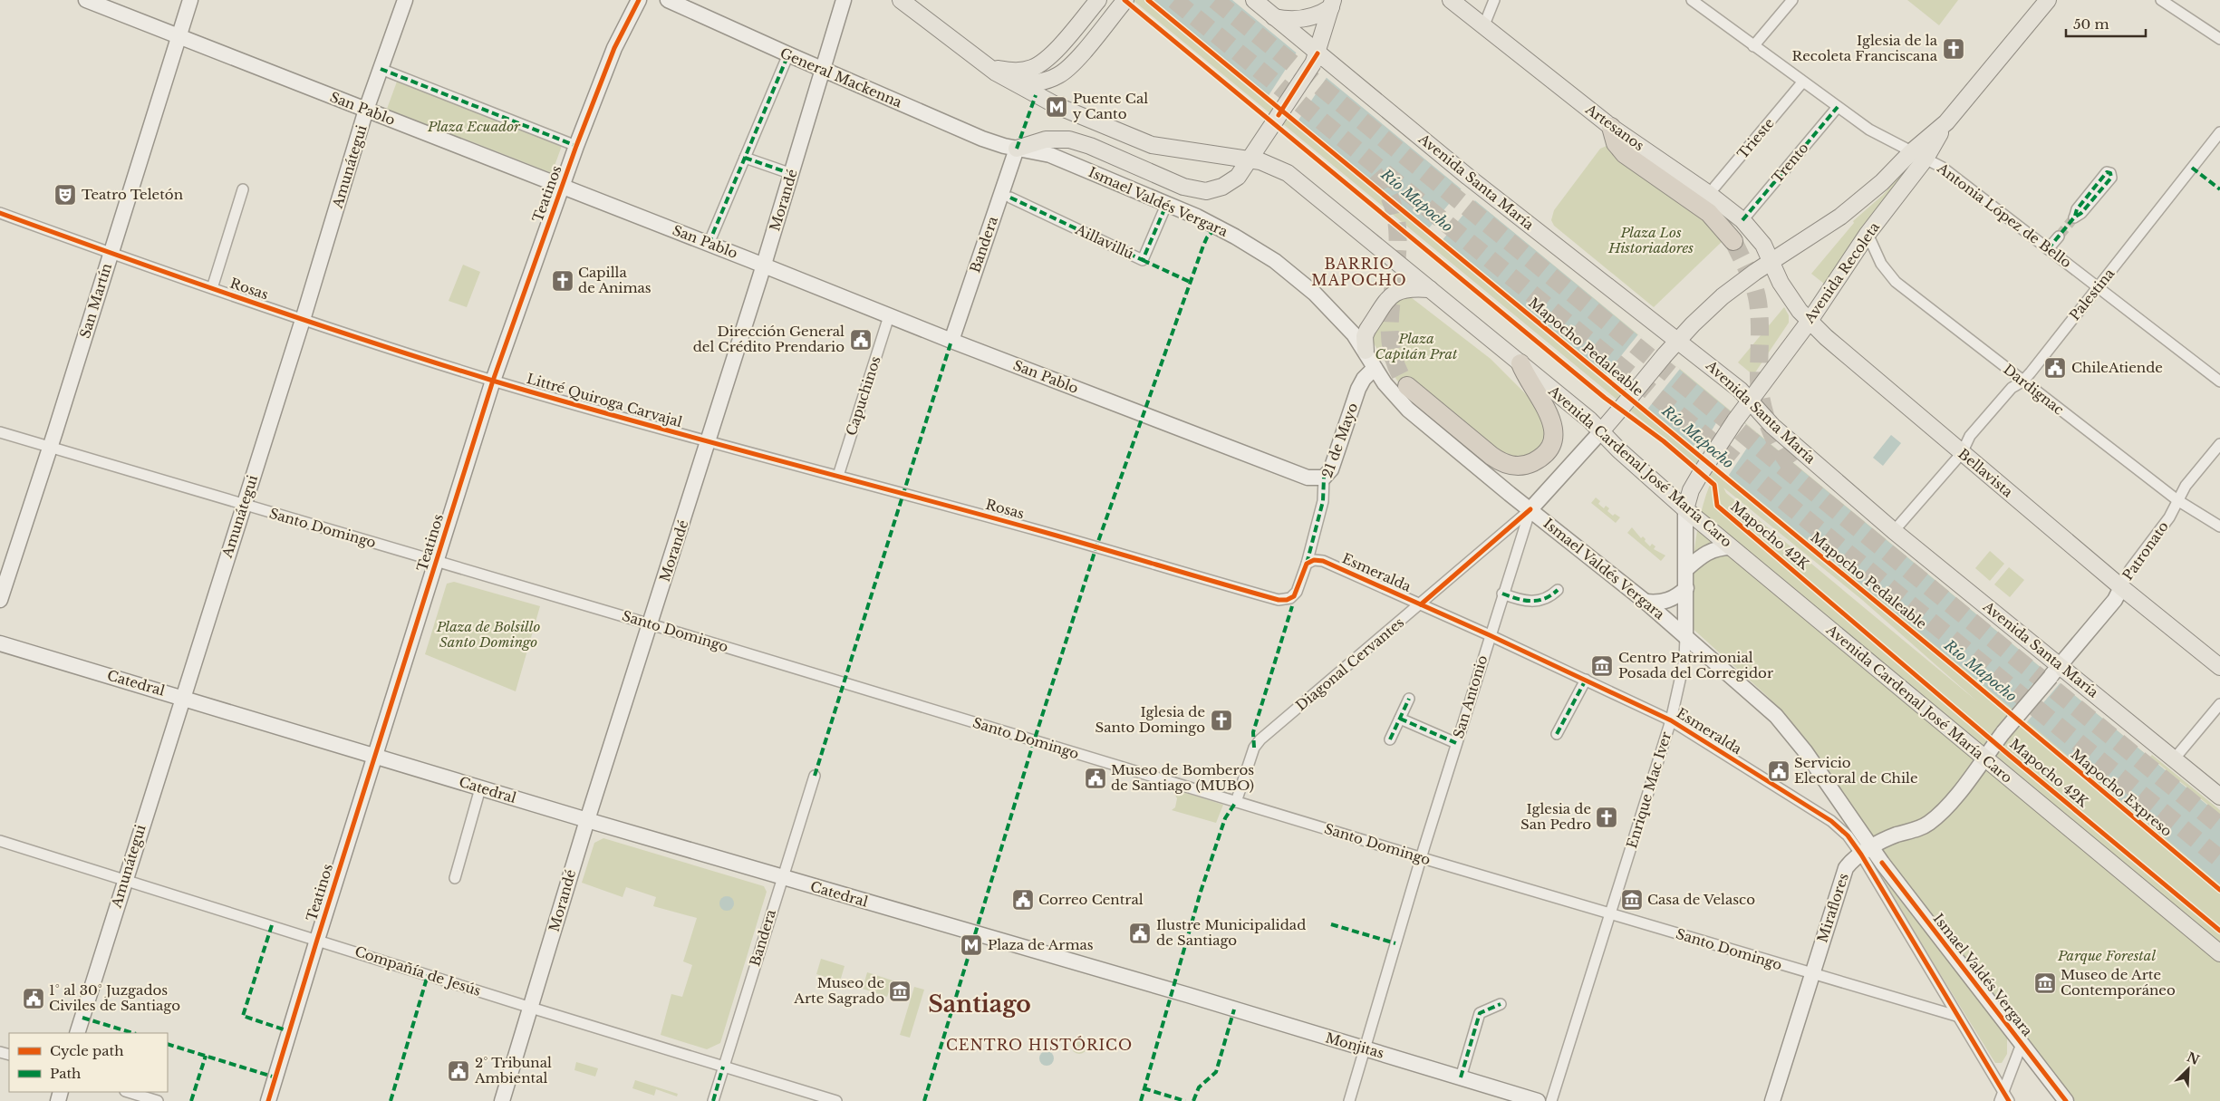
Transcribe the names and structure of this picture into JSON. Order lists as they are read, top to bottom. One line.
{"streets":{"main road":["General Mackenna","San Pablo","Artesanos","Amunátegui","Avenida Santa María","Teatinos","Morandé","Ismael Valdés Vergara","Bandera","Avenida Recoleta","San Martín","21 de Mayo","Avenida Cardenal José María Caro","Bellavista","Patronato","Catedral","San Antonio","Enrique Mac Iver","Miraflores","Monjitas"],"street":["Trieste","Trento","Antonia López de Bello","Aillavillú","Rosas","Palestina","Dardignac","Capuchinos","Littré Quiroga Carvajal","Santo Domingo","Esmeralda","Diagonal Cervantes","Compañía de Jesús"],"cycle path":["Mapocho Pedaleable","Mapocho 42K"]},"crossings":[["General Mackenna","Morandé"],["General Mackenna","Ismael Valdés Vergara"],["General Mackenna","Bandera"],["San Pablo","Amunátegui"],["San Pablo","Teatinos"],["San Pablo","Morandé"],["San Pablo","Bandera"],["San Pablo","San Martín"],["San Pablo","Capuchinos"],["San Pablo","21 de Mayo"],["Artesanos","Trieste"],["Artesanos","Trento"],["Artesanos","Avenida Recoleta"],["Artesanos","Bellavista"],["Trieste","Antonia López de Bello"],["Trento","Antonia López de Bello"],["Amunátegui","Rosas"],["Amunátegui","Santo Domingo"],["Amunátegui","Catedral"],["Amunátegui","Compañía de Jesús"],["Avenida Santa María","Avenida Recoleta"],["Avenida Santa María","Palestina"],["Avenida Santa María","Patronato"],["Avenida Santa María","San Antonio"],["Teatinos","Rosas"],["Teatinos","Littré Quiroga Carvajal"],["Teatinos","Santo Domingo"],["Teatinos","Catedral"],["Teatinos","Compañía de Jesús"],["Morandé","Rosas"],["Morandé","Littré Quiroga Carvajal"],["Morandé","Santo Domingo"],["Morandé","Catedral"],["Morandé","Compañía de Jesús"],["Ismael Valdés Vergara","Aillavillú"],["Ismael Valdés Vergara","Bandera"],["Ismael Valdés Vergara","21 de Mayo"],["Ismael Valdés Vergara","Esmeralda"],["Ismael Valdés Vergara","Diagonal Cervantes"],["Ismael Valdés Vergara","San Antonio"],["Ismael Valdés Vergara","Enrique Mac Iver"],["Ismael Valdés Vergara","Miraflores"],["Antonia López de Bello","Avenida Recoleta"],["Antonia López de Bello","Palestina"],["Bandera","Catedral"],["Bandera","Compañía de Jesús"],["Avenida Recoleta","Dardignac"],["Avenida Recoleta","Bellavista"],["Avenida Recoleta","San Antonio"],["Avenida Recoleta","Enrique Mac Iver"],["Rosas","San Martín"],["Rosas","Capuchinos"],["Rosas","Littré Quiroga Carvajal"],["Rosas","21 de Mayo"],["Palestina","Dardignac"],["Palestina","Bellavista"],["San Martín","Santo Domingo"],["Dardignac","Patronato"],["21 de Mayo","Esmeralda"],["Avenida Cardenal José María Caro","San Antonio"],["Avenida Cardenal José María Caro","Enrique Mac Iver"],["Avenida Cardenal José María Caro","Miraflores"],["Bellavista","Patronato"],["Santo Domingo","Esmeralda"],["Santo Domingo","Diagonal Cervantes"],["Santo Domingo","San Antonio"],["Santo Domingo","Enrique Mac Iver"],["Santo Domingo","Miraflores"],["Patronato","Miraflores"],["Esmeralda","Diagonal Cervantes"],["Esmeralda","San Antonio"],["Esmeralda","Enrique Mac Iver"],["Esmeralda","Miraflores"],["Diagonal Cervantes","San Antonio"],["Catedral","Monjitas"],["San Antonio","Monjitas"]],"districts":["BARRIO MAPOCHO","Santiago","CENTRO HISTÓRICO"],"water":["Río Mapocho"],"parks":["Plaza Ecuador","Plaza Los Historiadores","Plaza Capitán Prat","Plaza de Bolsillo Santo Domingo","Parque Forestal"],"places":{"church":["Iglesia de la Recoleta Franciscana","Capilla de Animas","Iglesia de Santo Domingo","Iglesia de San Pedro"],"metro station":["Puente Cal y Canto","Plaza de Armas"],"theatre":["Teatro Teletón"],"public building":["Dirección General del Crédito Prendario","ChileAtiende","Servicio Electoral de Chile","Museo de Bomberos de Santiago (MUBO)","Correo Central","Ilustre Municipalidad de Santiago","1° al 30° Juzgados Civiles de Santiago","2° Tribunal Ambiental"],"museum":["Centro Patrimonial Posada del Corregidor","Casa de Velasco","Museo de Arte Contemporáneo","Museo de Arte Sagrado"]},"legend":["Cycle path","Path"],"scale_bar":"50 m","north":"top right"}
